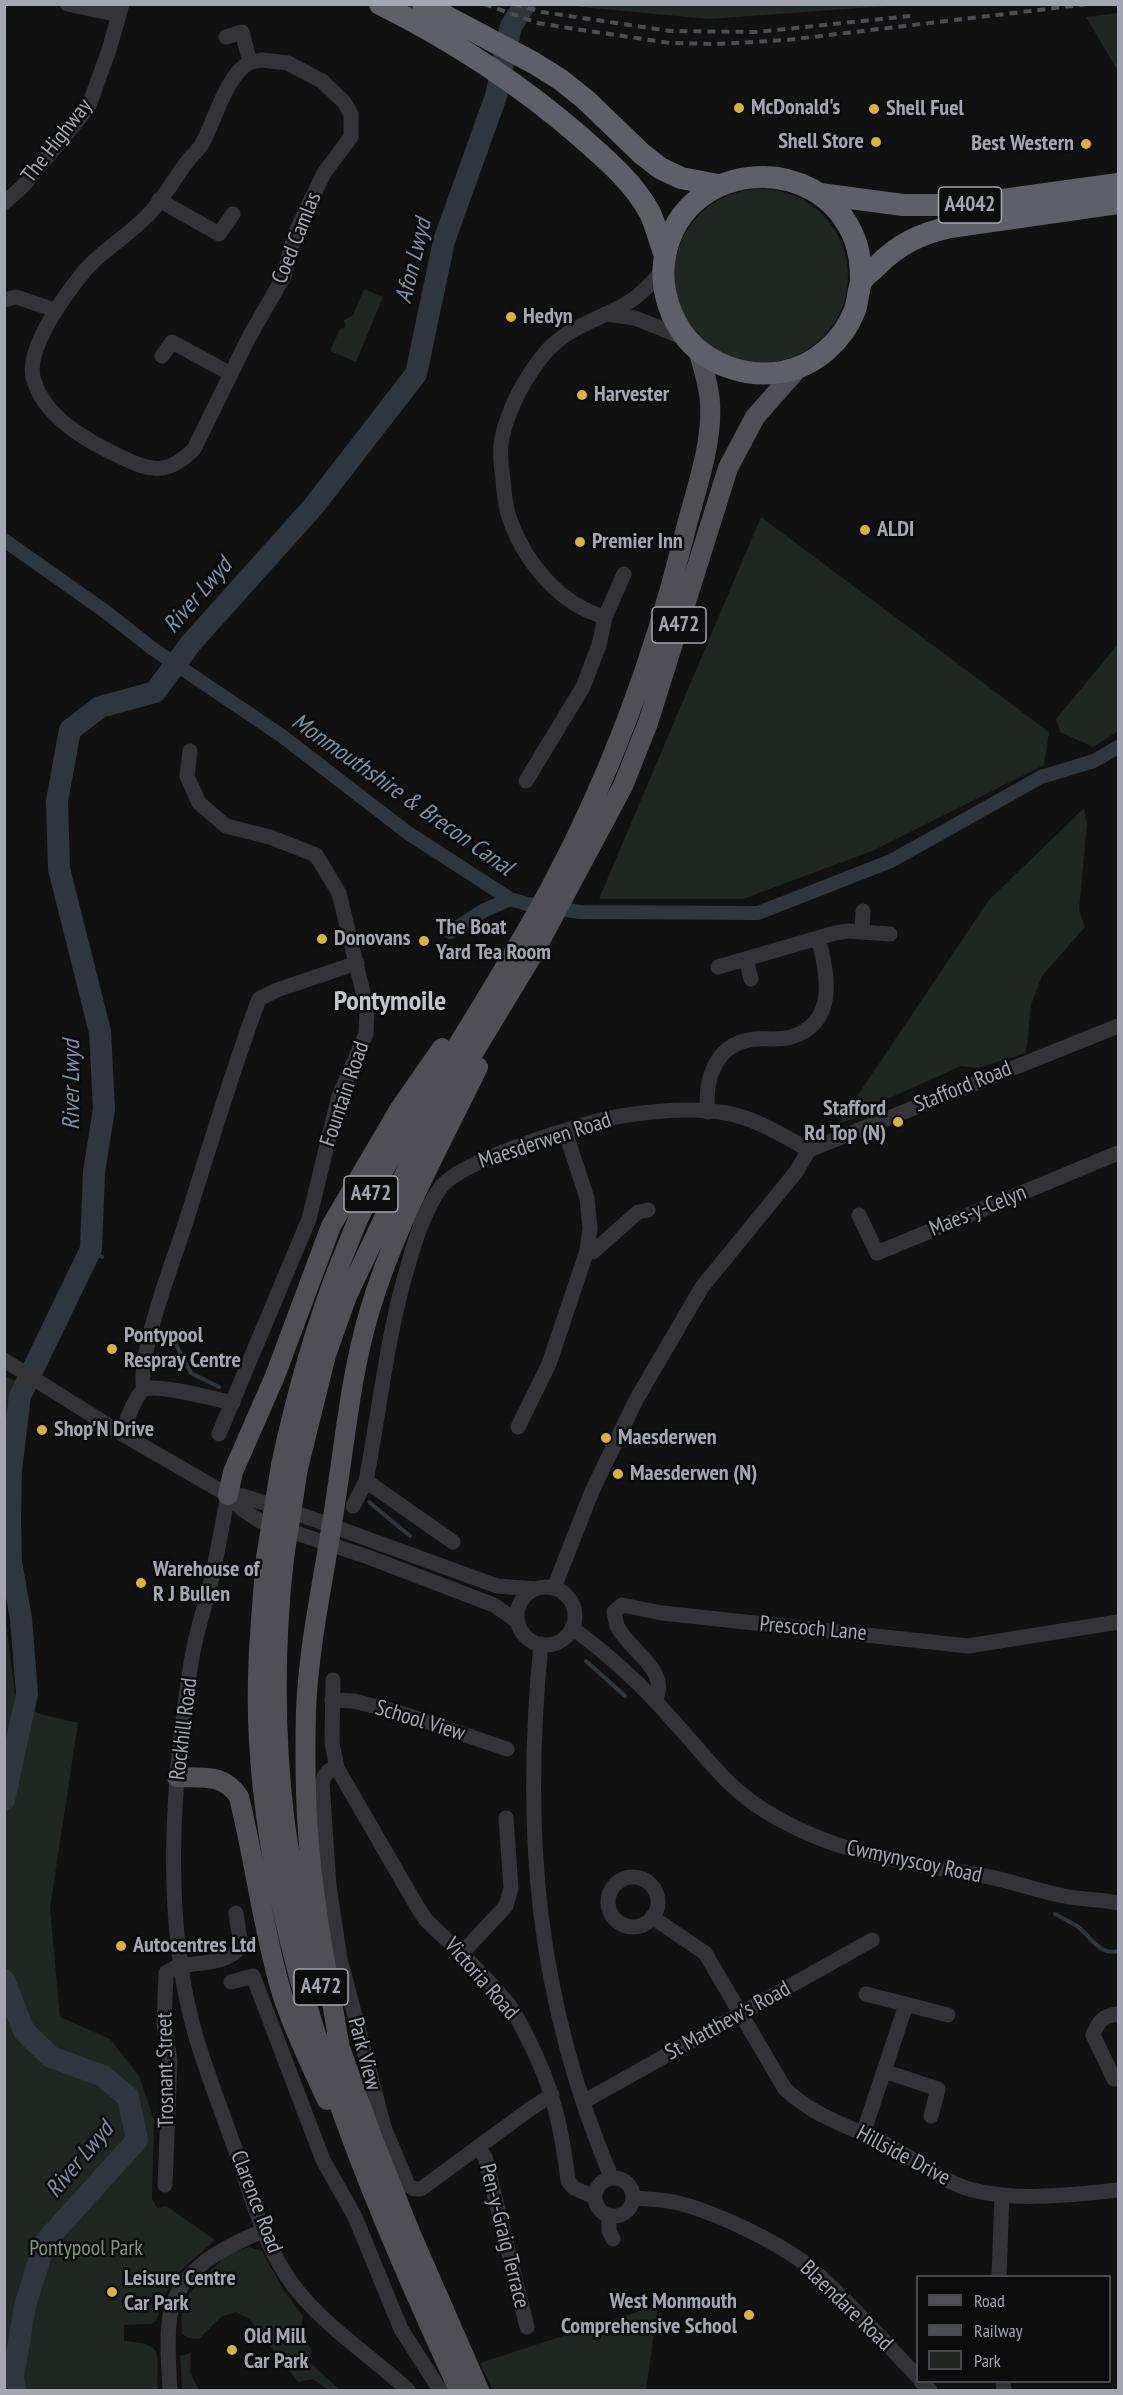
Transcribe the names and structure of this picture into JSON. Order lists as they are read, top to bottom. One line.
{"streets":{"highway":["A4042"],"main road":["A472"],"street":["The Highway","Coed Camlas","Stafford Road","Fountain Road","Maesderwen Road","Maes-y-Celyn","Prescoch Lane","School View","Rockhill Road","Cwmynyscoy Road","Victoria Road","St Matthew's Road","Park View","Trosnant Street","Hillside Drive","Clarence Road","Pen-y-Graig Terrace","Blaendare Road"]},"crossings":[["A4042","A472"],["Stafford Road","Maesderwen Road"],["Prescoch Lane","Cwmynyscoy Road"],["Rockhill Road","Trosnant Street"],["Rockhill Road","Clarence Road"],["Victoria Road","Park View"],["Victoria Road","Blaendare Road"],["St Matthew's Road","Hillside Drive"],["Park View","Pen-y-Graig Terrace"],["Trosnant Street","Clarence Road"]],"districts":["Pontymoile"],"water":["Afon Lwyd","River Lwyd","Monmouthshire & Brecon Canal"],"parks":["Pontypool Park"],"places":["McDonald's","Shell Fuel","Shell Store","Best Western","Hedyn","Harvester","ALDI","Premier Inn","Donovans","The Boat Yard Tea Room","Stafford Rd Top (N)","Pontypool Respray Centre","Shop'N Drive","Maesderwen","Maesderwen (N)","Warehouse of R J Bullen","Autocentres Ltd","Leisure Centre Car Park","West Monmouth Comprehensive School","Old Mill Car Park"],"legend":["Road","Railway","Park"]}
